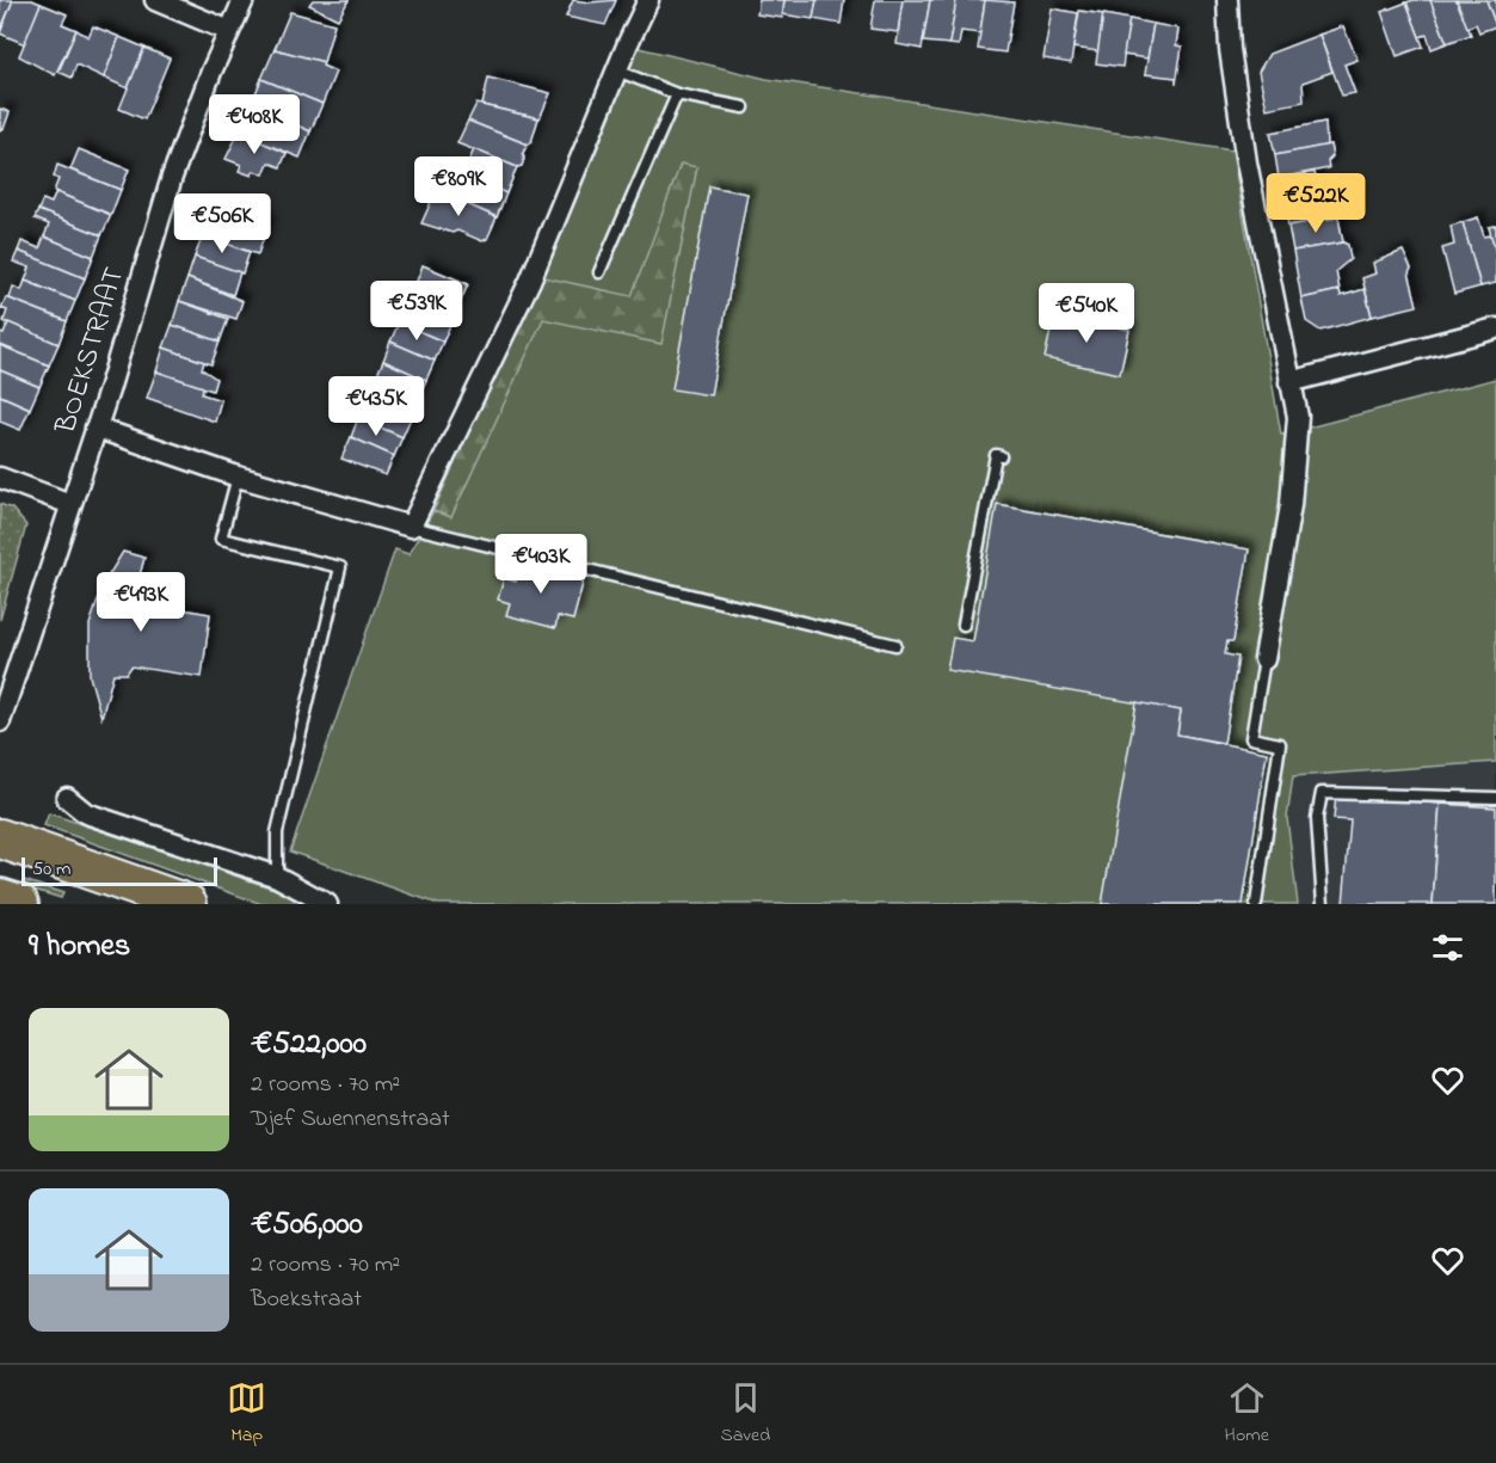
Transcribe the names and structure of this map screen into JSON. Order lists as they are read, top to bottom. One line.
{"streets":{"street":["BOEKSTRAAT"]},"scale_bar":"50 m","page":{"price":["€408K","€809K","€522K","€506K","€539K","€540K","€435K","€403K","€493K"],"scale":"50 m","heading":"9 homes","list":[{"name":"€522,000","note":"2 rooms · 70 m² · Djef Swennenstraat"},{"name":"€506,000","note":"2 rooms · 70 m² · Boekstraat"}],"tabs":["Map","Saved","Home"]}}
